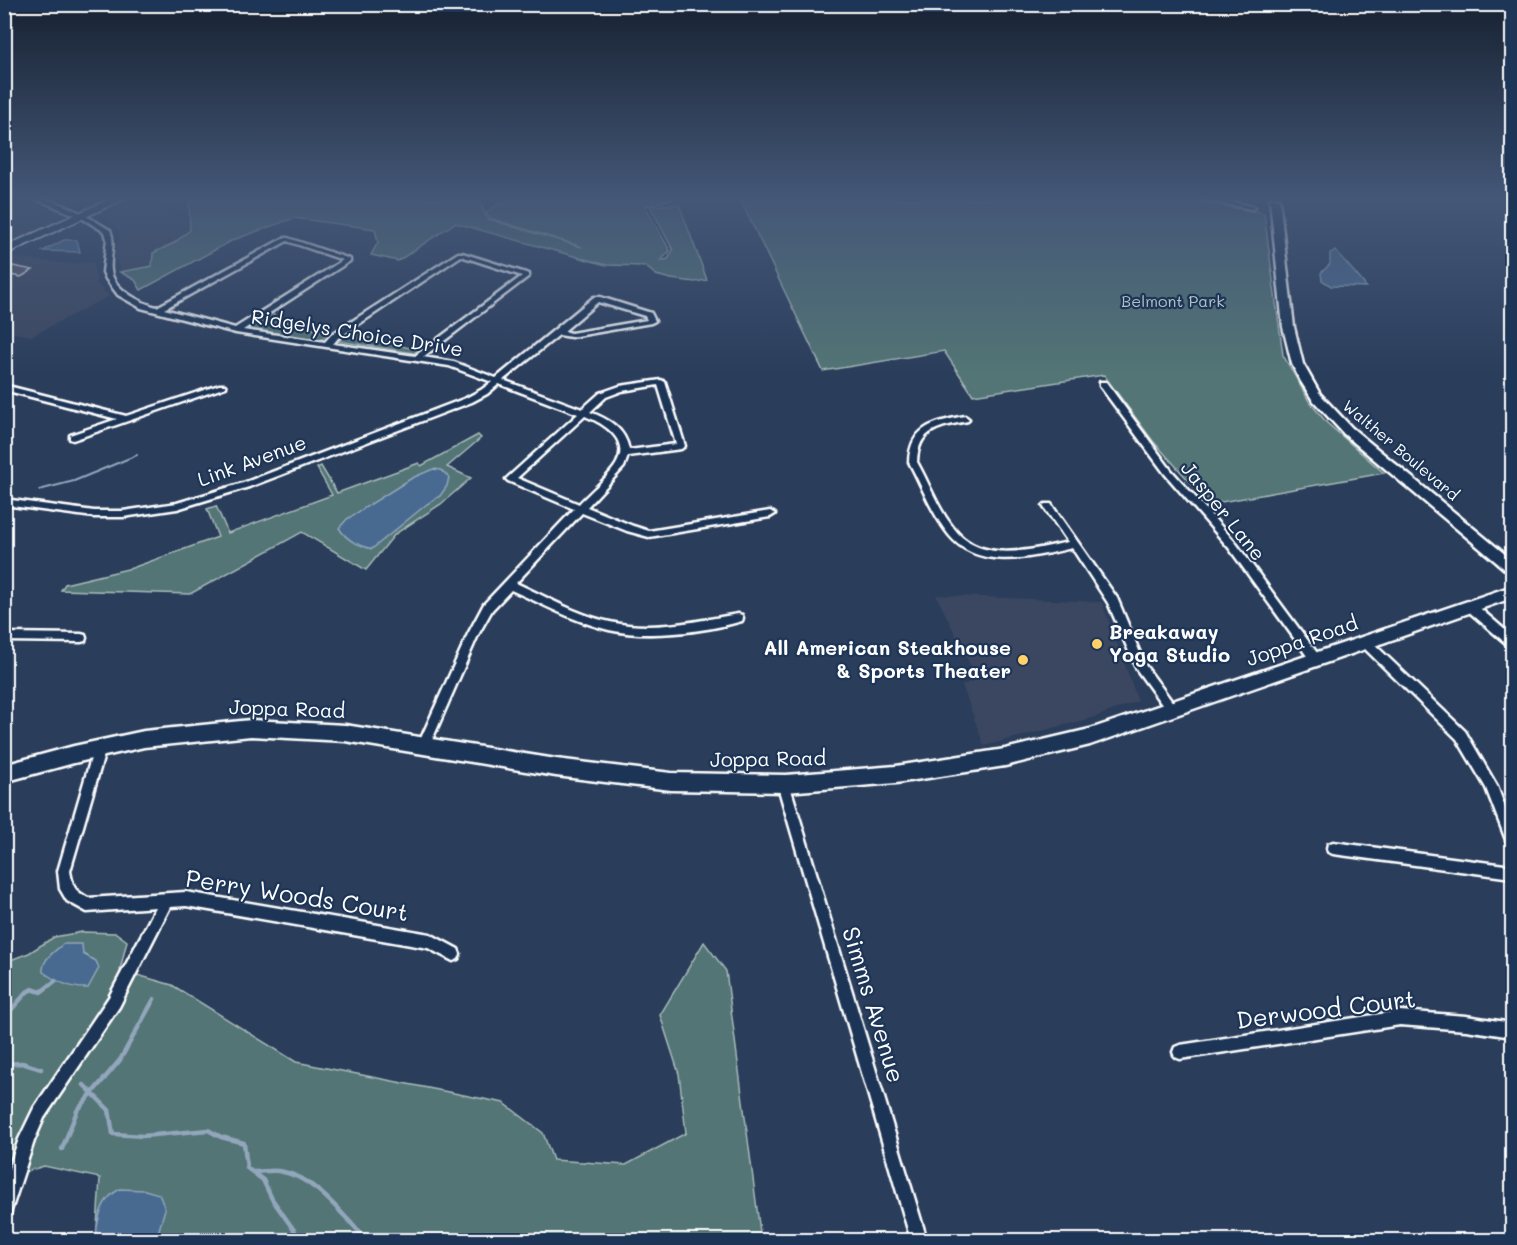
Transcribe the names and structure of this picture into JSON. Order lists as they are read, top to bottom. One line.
{"streets":{"main road":["Walther Boulevard","Joppa Road"],"street":["Ridgelys Choice Drive","Link Avenue","Jasper Lane","Perry Woods Court","Simms Avenue","Derwood Court"]},"crossings":[["Ridgelys Choice Drive","Link Avenue"],["Jasper Lane","Joppa Road"],["Joppa Road","Perry Woods Court"],["Joppa Road","Simms Avenue"]],"parks":["Belmont Park"],"places":["Breakaway Yoga Studio","All American Steakhouse & Sports Theater"]}
